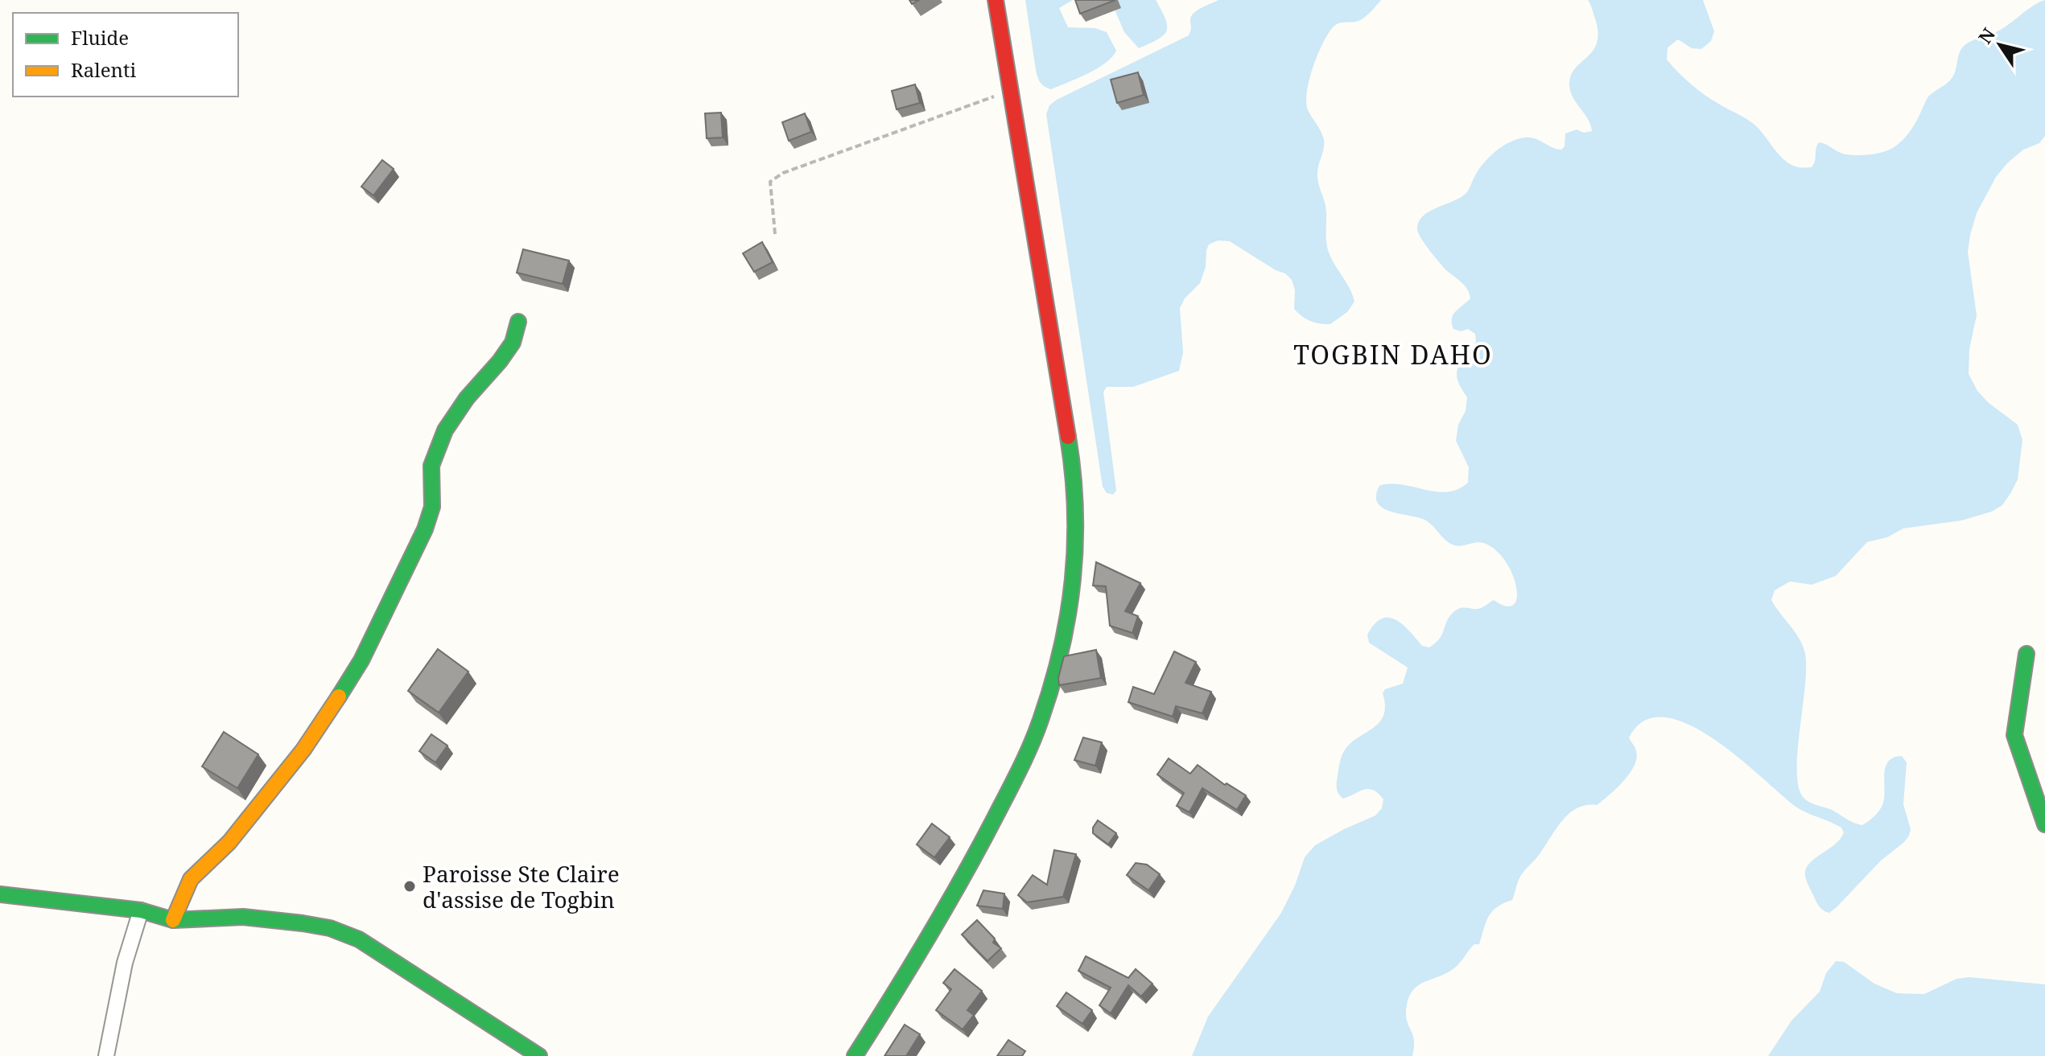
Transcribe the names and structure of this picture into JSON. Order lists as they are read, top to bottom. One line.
{"districts":["TOGBIN DAHO"],"places":["Paroisse Ste Claire d'assise de Togbin"],"legend":["Fluide","Ralenti"],"north":"top left"}
